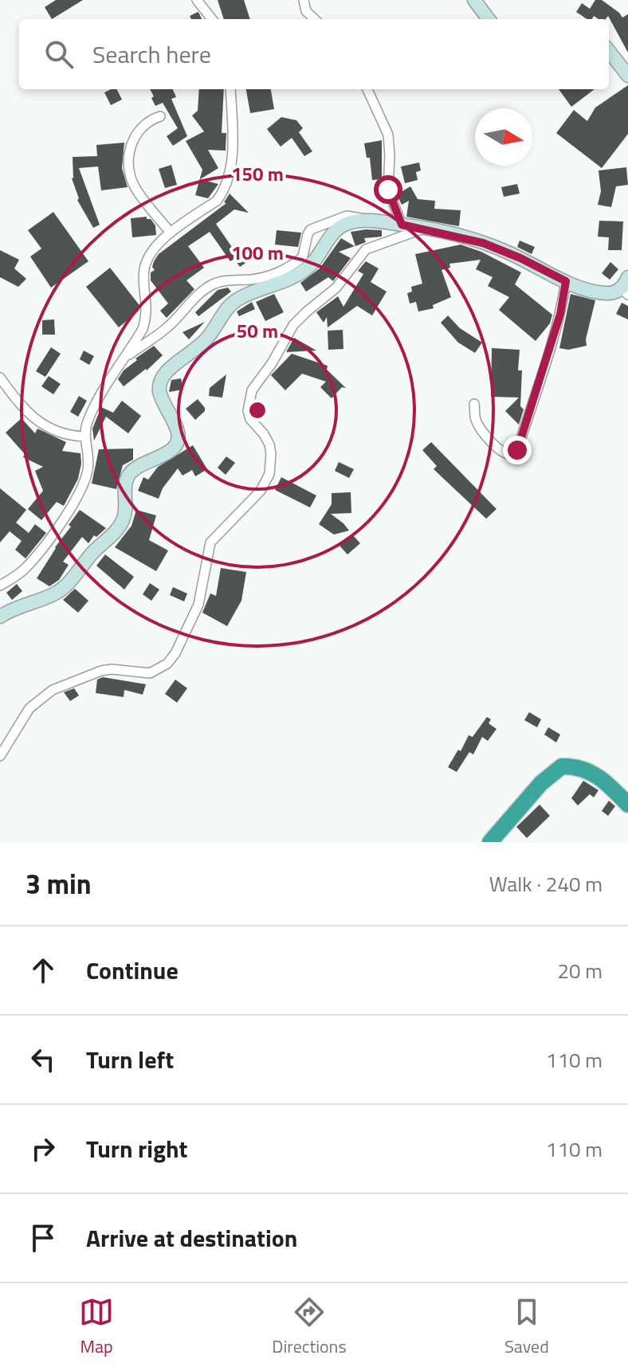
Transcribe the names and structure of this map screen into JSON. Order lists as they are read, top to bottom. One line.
{"north":"right","page":{"search":"Search here","heading":["3 min","Walk · 240 m"],"list":[["Continue","20 m"],["Turn left","110 m"],["Turn right","110 m"],"Arrive at destination"],"nav":["Map","Directions","Saved"]},"rings":["150 m","100 m","50 m"]}
